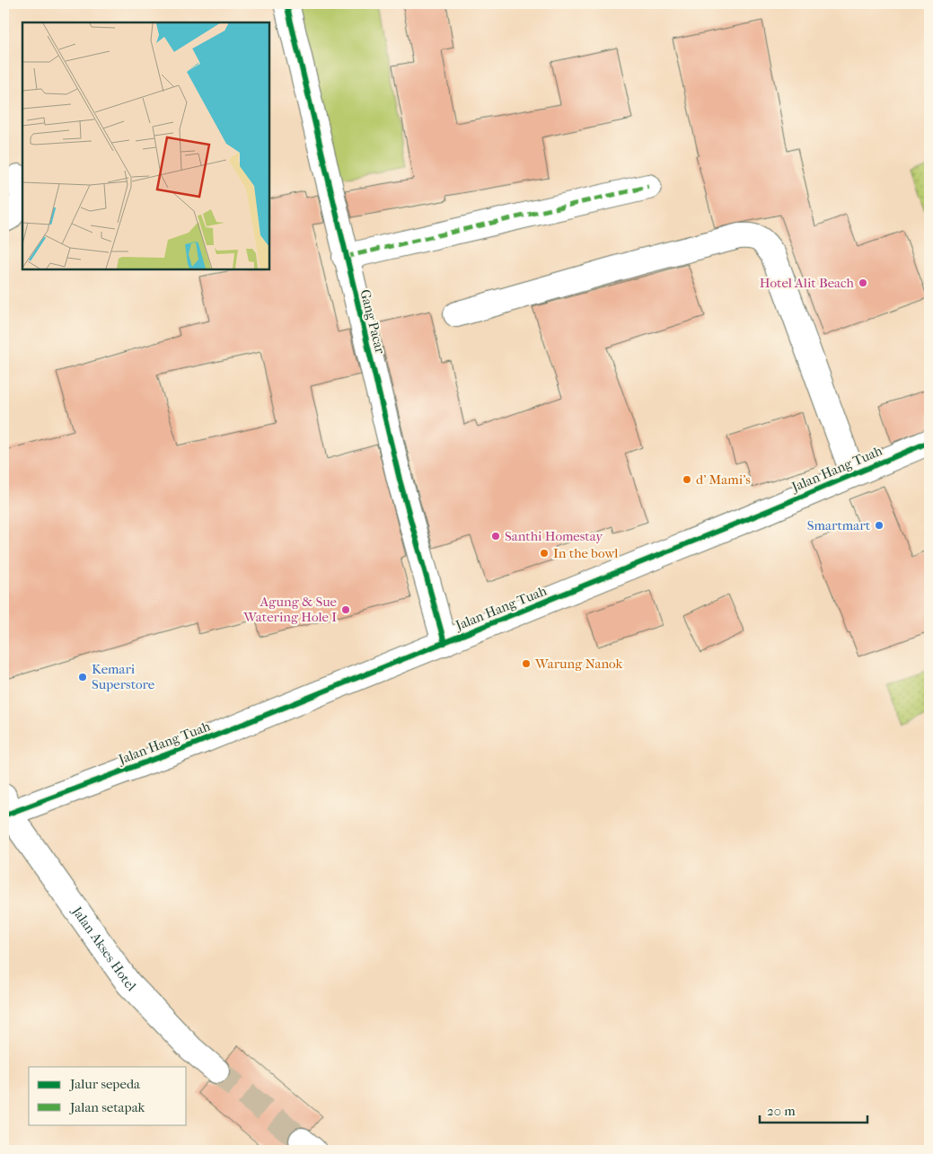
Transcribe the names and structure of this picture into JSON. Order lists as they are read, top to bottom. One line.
{"streets":{"street":["Gang Pacar","Jalan Hang Tuah","Jalan Akses Hotel"]},"crossings":[["Gang Pacar","Jalan Hang Tuah"],["Jalan Hang Tuah","Jalan Akses Hotel"]],"places":["Hotel Alit Beach","d' Mami's","Smartmart","Santhi Homestay","In the bowl","Agung & Sue Watering Hole I","Warung Nanok","Kemari Superstore"],"legend":["Jalur sepeda","Jalan setapak"],"scale_bar":"20 m"}
